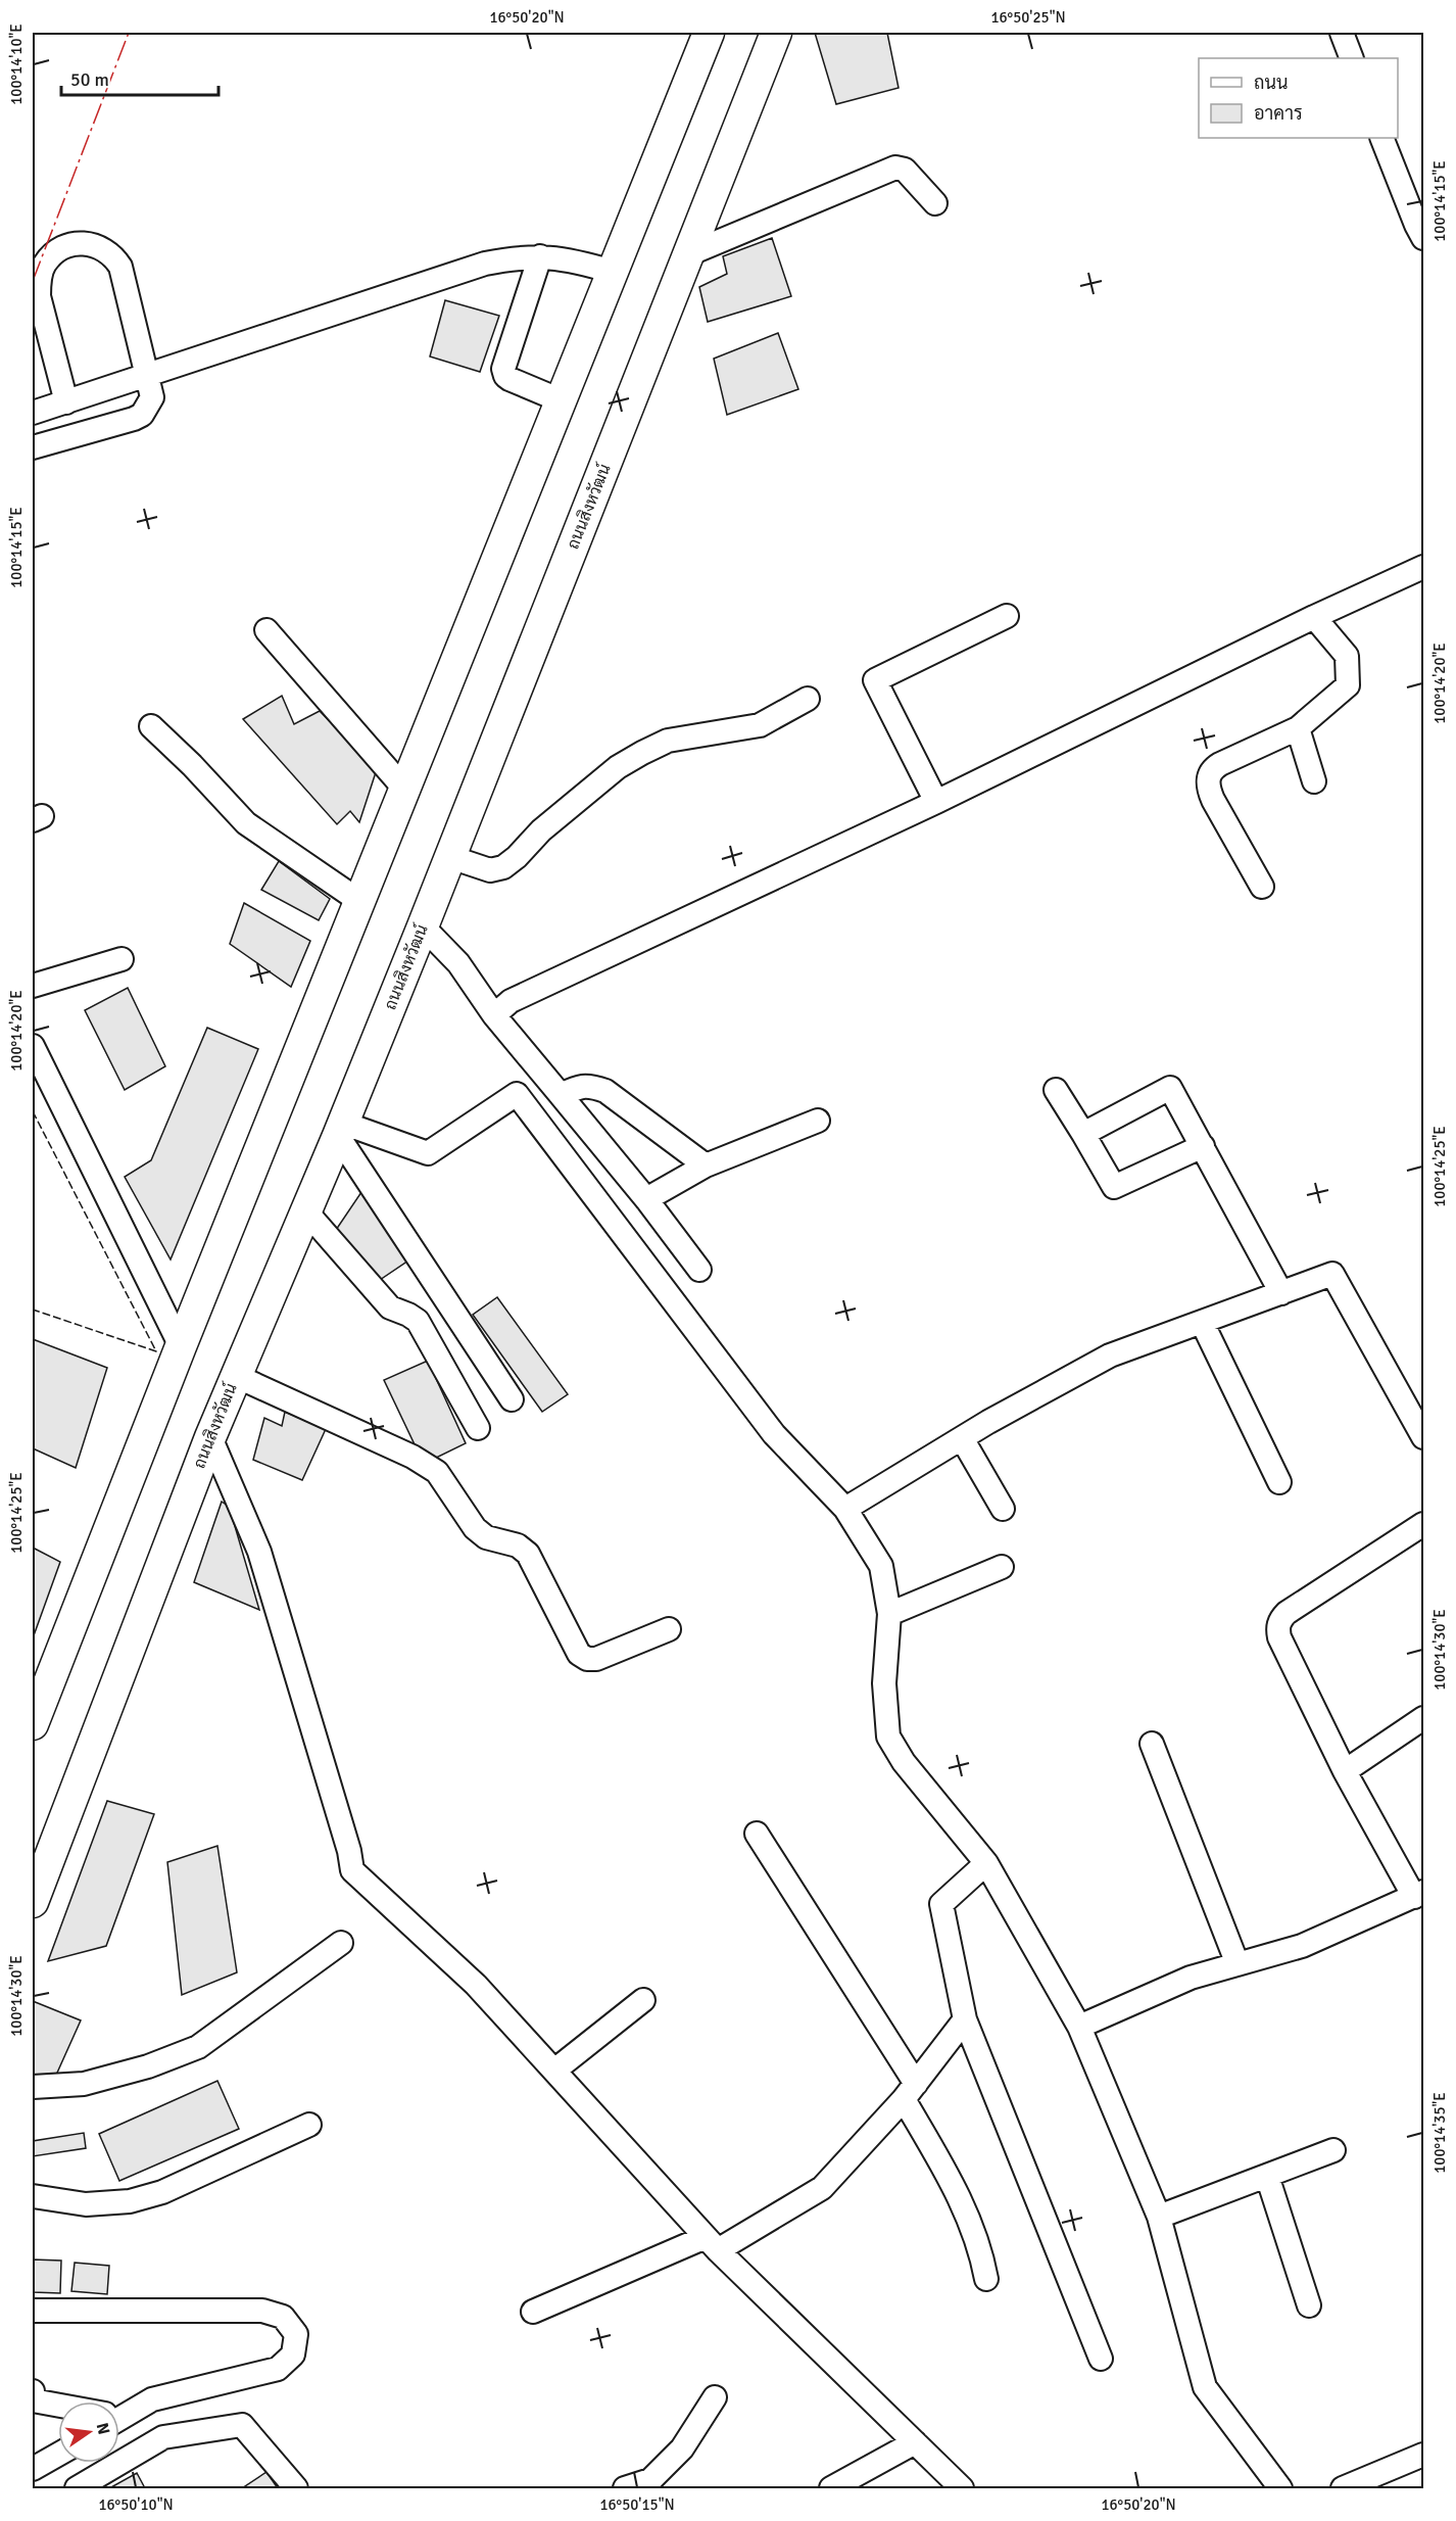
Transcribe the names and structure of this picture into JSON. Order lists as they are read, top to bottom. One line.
{"streets":{"main road":["ถนนสิงหวัฒน์"]},"legend":["ถนน","อาคาร"],"scale_bar":"50 m","north":"right","coordinates":["16°50'20\"N","16°50'25\"N","100°14'10\"E","100°14'15\"E","100°14'20\"E","100°14'25\"E","100°14'30\"E","100°14'35\"E","16°50'10\"N","16°50'15\"N"]}
